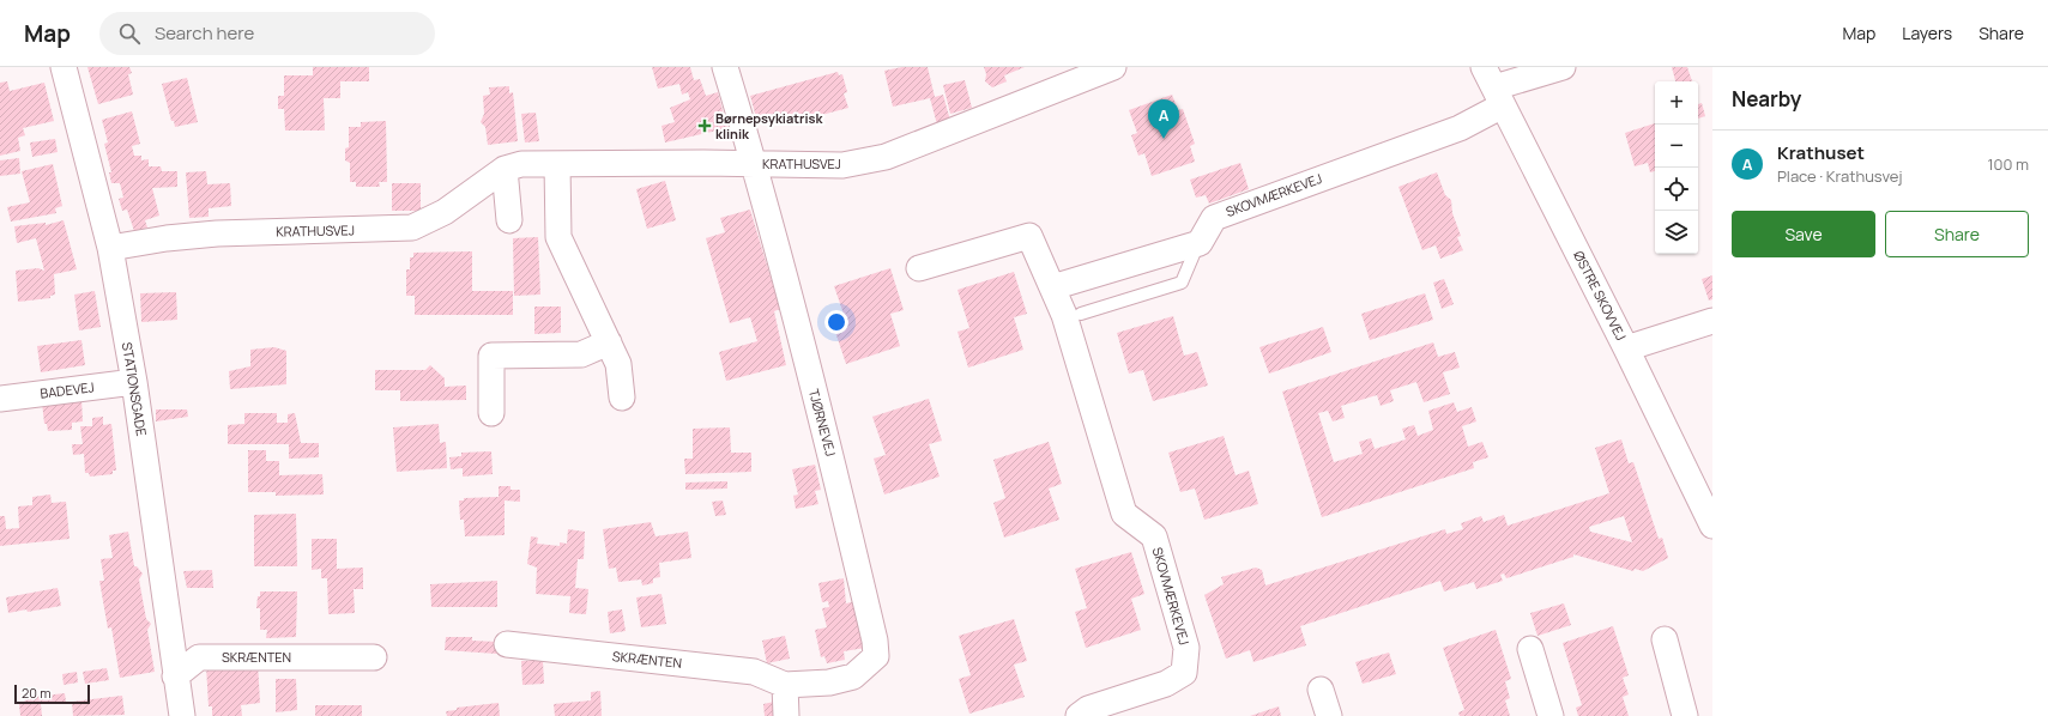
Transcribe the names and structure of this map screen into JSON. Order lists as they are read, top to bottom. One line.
{"streets":{"street":["KRATHUSVEJ","SKOVMÆRKEVEJ","ØSTRE SKOVVEJ","STATIONSGADE","BADEVEJ","TJØRNEVEJ","SKRÆNTEN"]},"crossings":[["KRATHUSVEJ","STATIONSGADE"],["KRATHUSVEJ","TJØRNEVEJ"],["SKOVMÆRKEVEJ","ØSTRE SKOVVEJ"],["STATIONSGADE","BADEVEJ"],["STATIONSGADE","SKRÆNTEN"],["TJØRNEVEJ","SKRÆNTEN"]],"places":{"health":["Børnepsykiatrisk klinik"]},"scale_bar":"20 m","page":{"header":"Map","search":"Search here","nav":["Map","Layers","Share"],"heading":"Nearby","map_buttons":["+","−"],"pins":"A","list":[{"mark":"A","name":"Krathuset","note":"Place · Krathusvej","value":"100 m"}],"buttons":["Save","Share"],"scale":"20 m"}}
